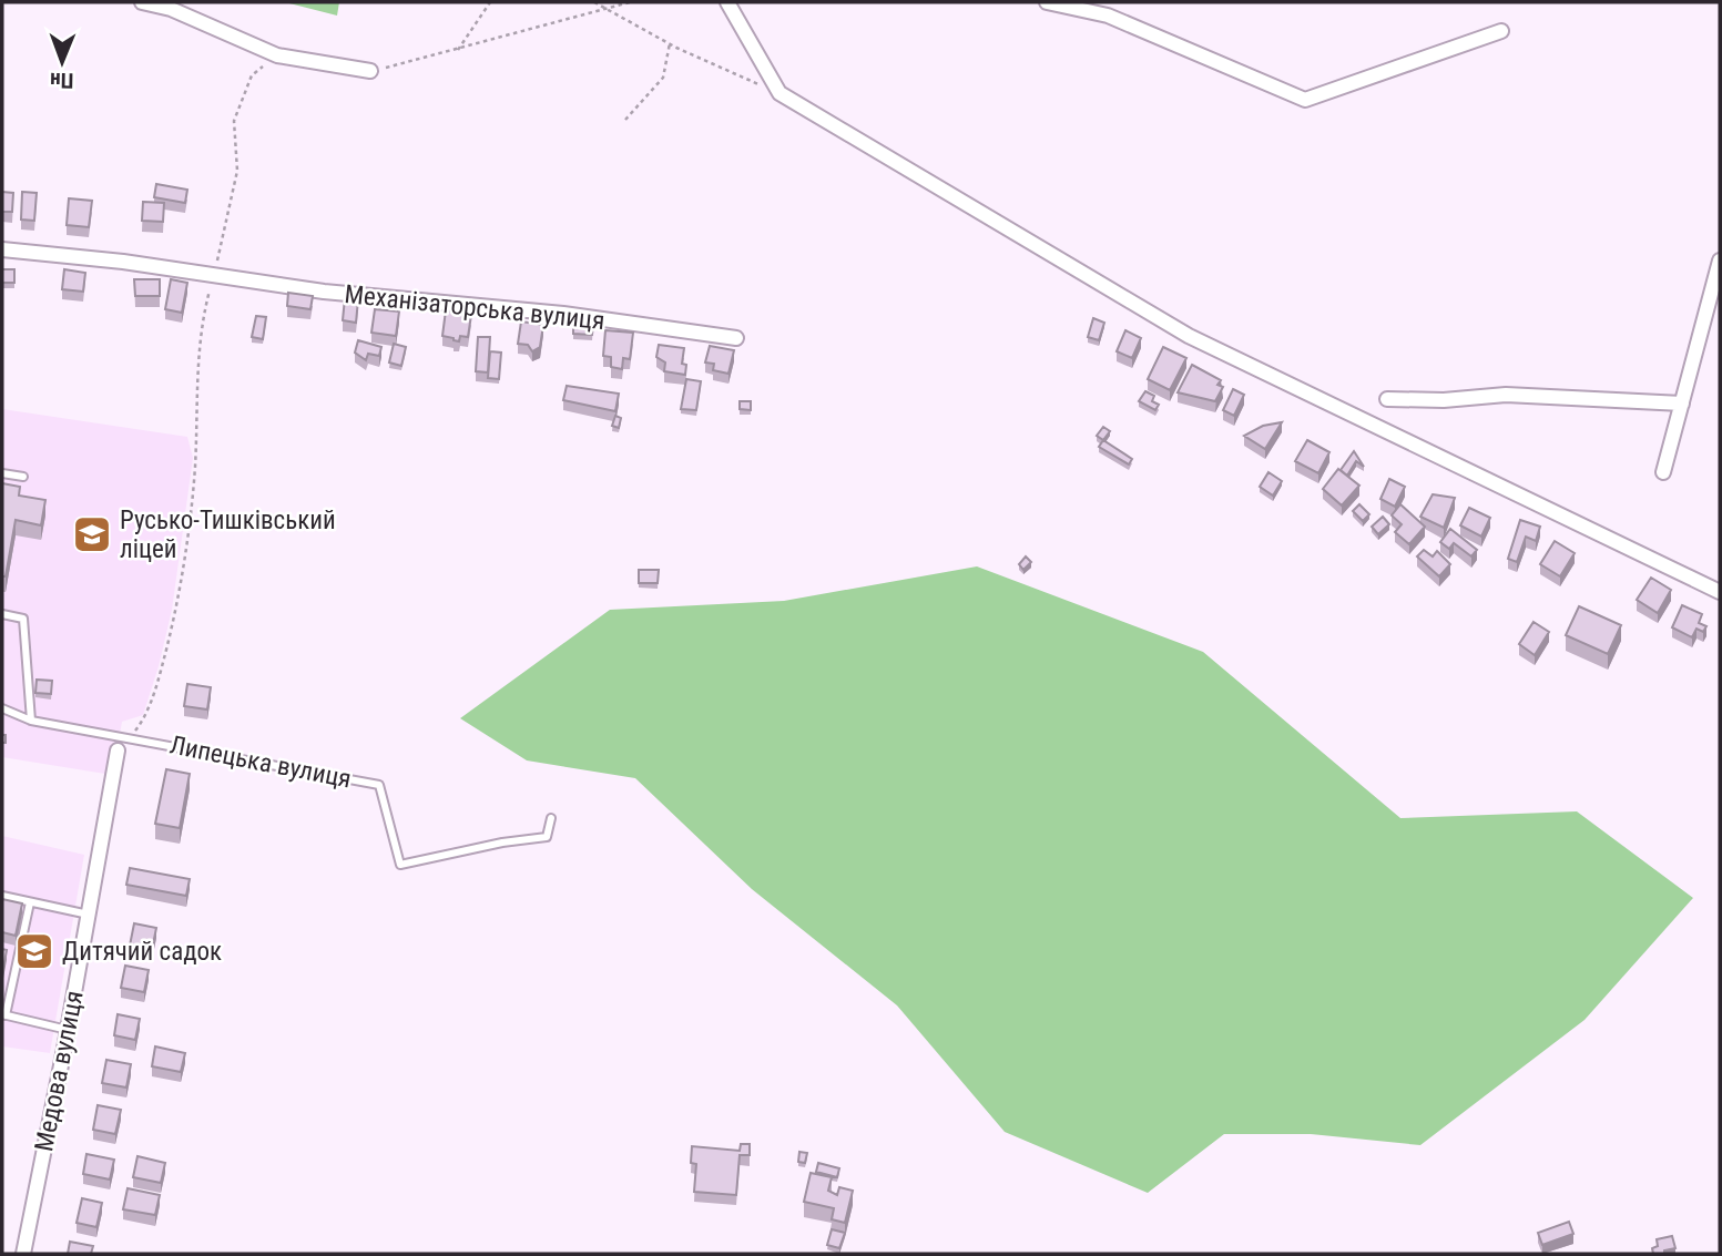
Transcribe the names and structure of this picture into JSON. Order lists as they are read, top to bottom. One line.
{"streets":{"street":["Механізаторська вулиця","Медова вулиця"],"lane":["Липецька вулиця"]},"places":{"school or university":["Русько-Тишківський ліцей","Дитячий садок"]},"north":"bottom"}
